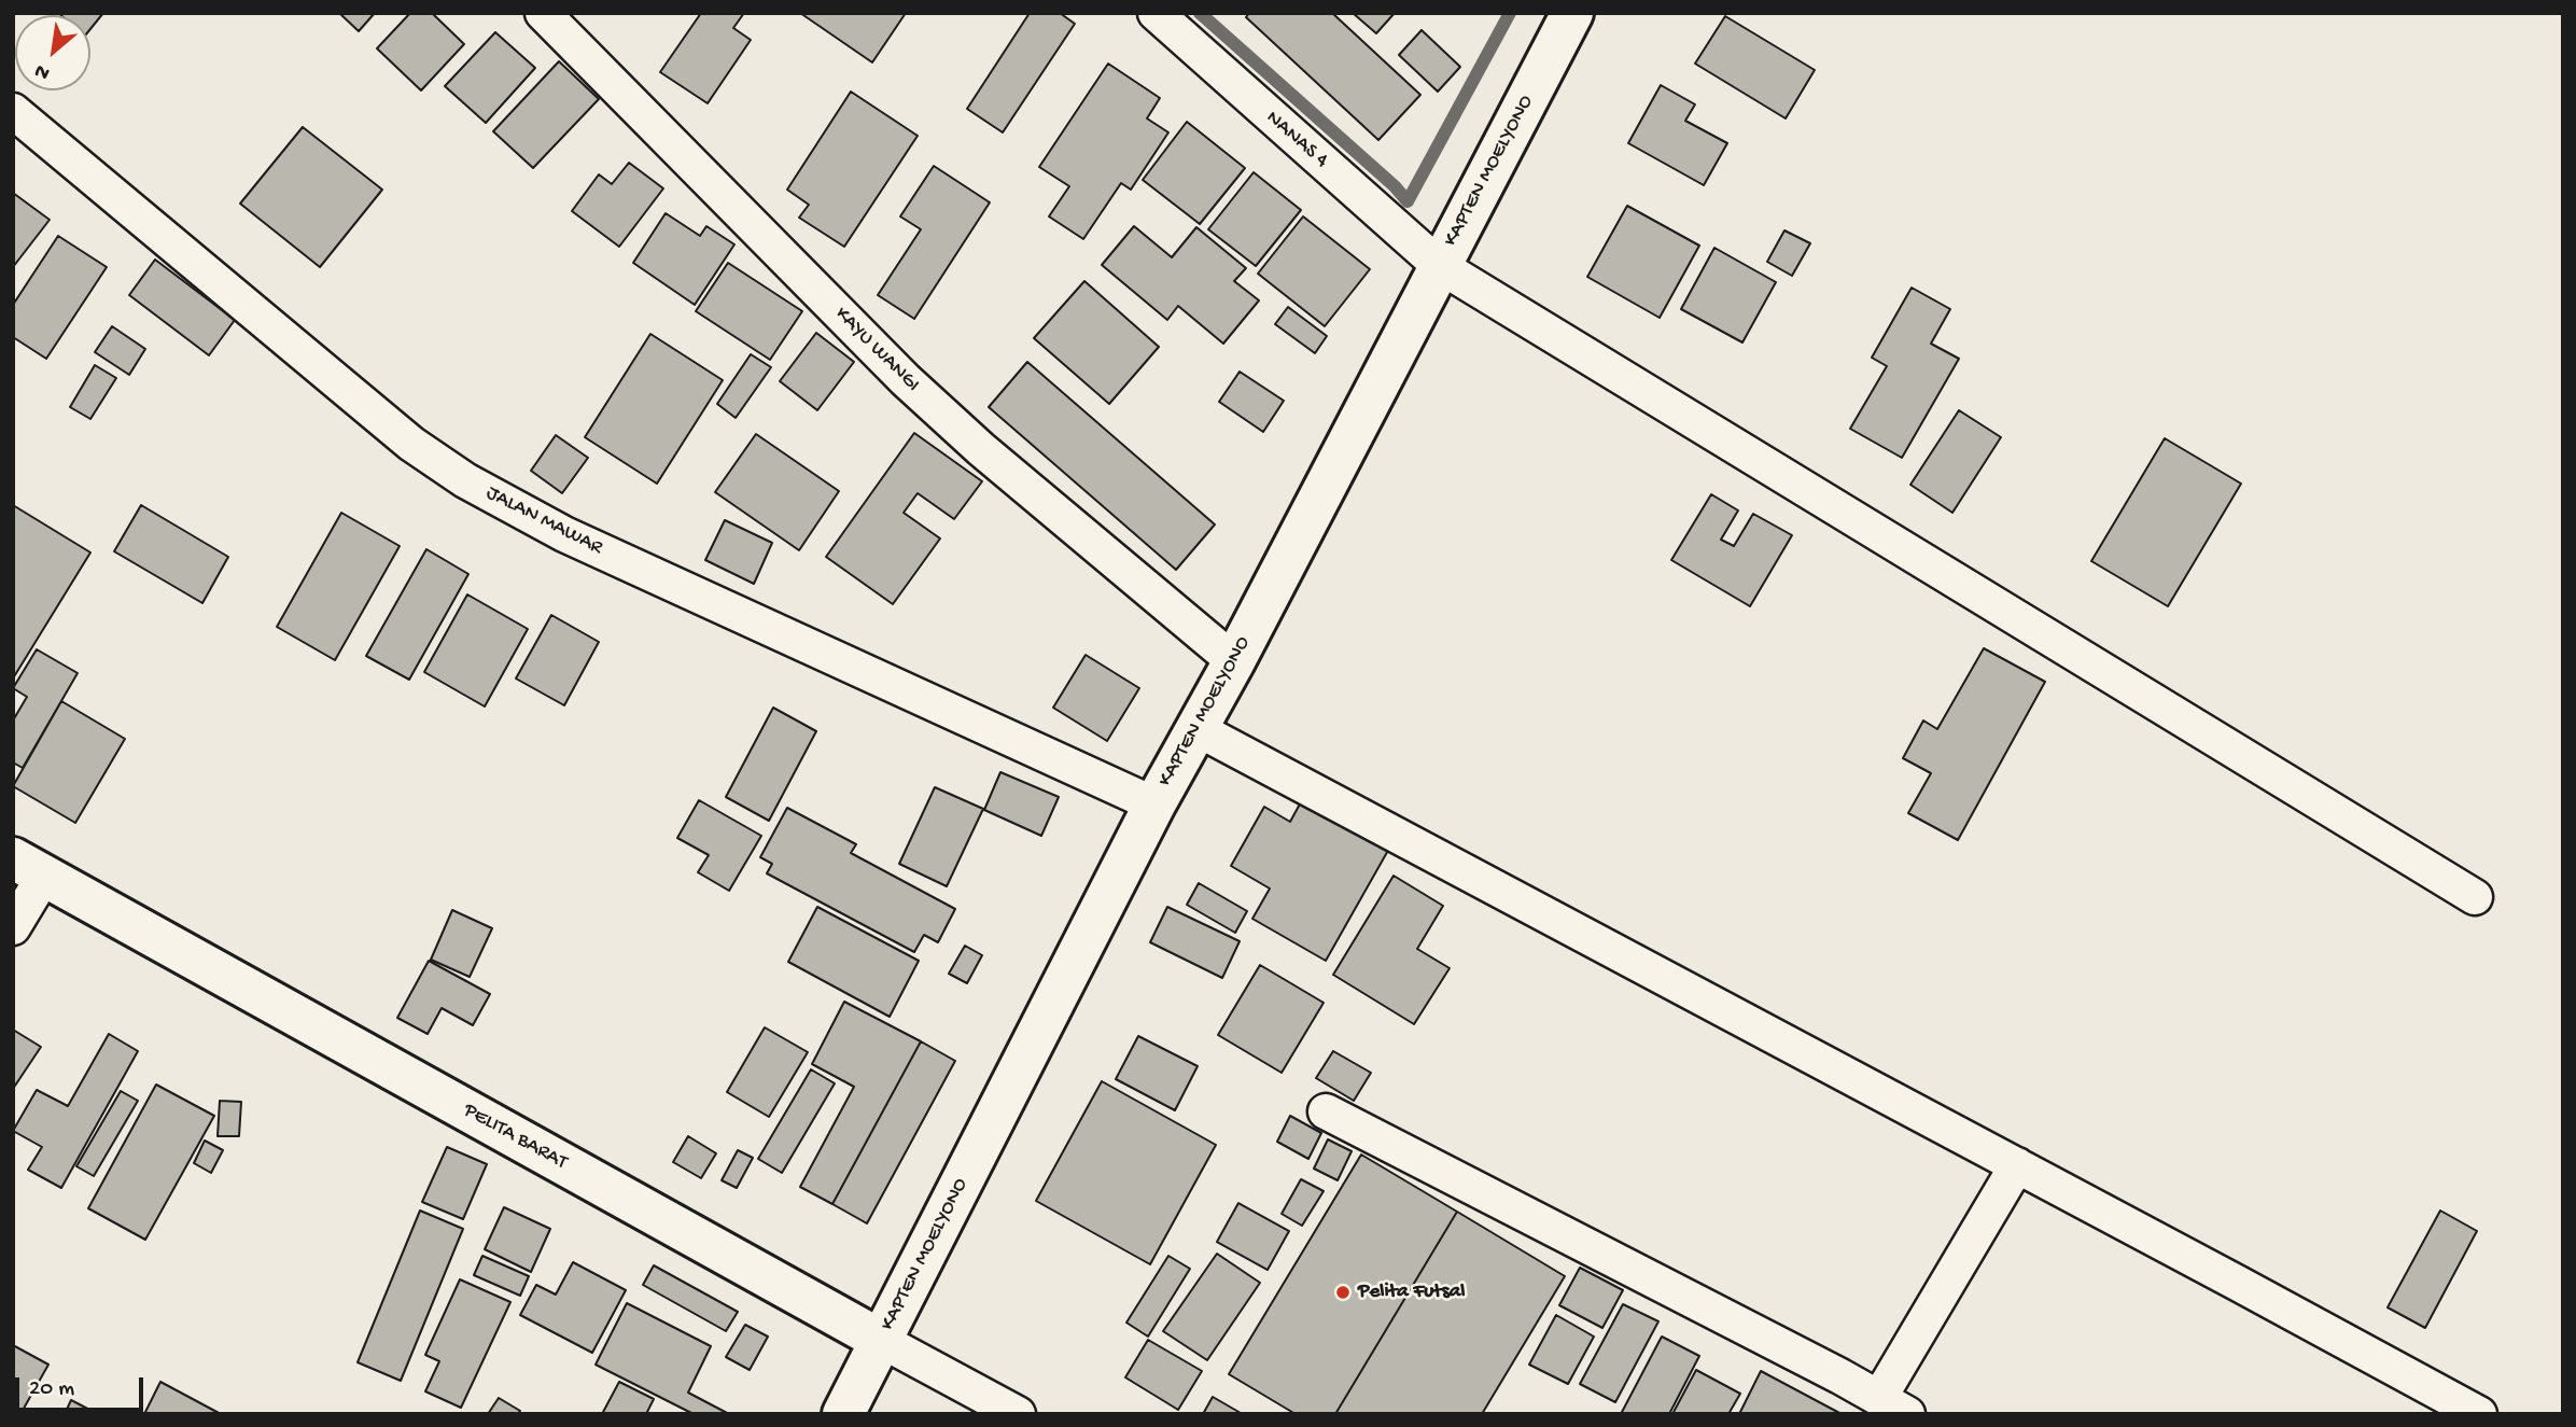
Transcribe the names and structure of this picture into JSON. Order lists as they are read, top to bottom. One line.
{"streets":{"street":["NANAS 4","KAPTEN MOELYONO","KAYU WANGI","JALAN MAWAR","PELITA BARAT"]},"crossings":[["NANAS 4","KAPTEN MOELYONO"],["KAPTEN MOELYONO","KAYU WANGI"],["KAPTEN MOELYONO","JALAN MAWAR"],["KAPTEN MOELYONO","PELITA BARAT"]],"places":["Pelita Futsal"],"scale_bar":"20 m","north":"bottom left"}
